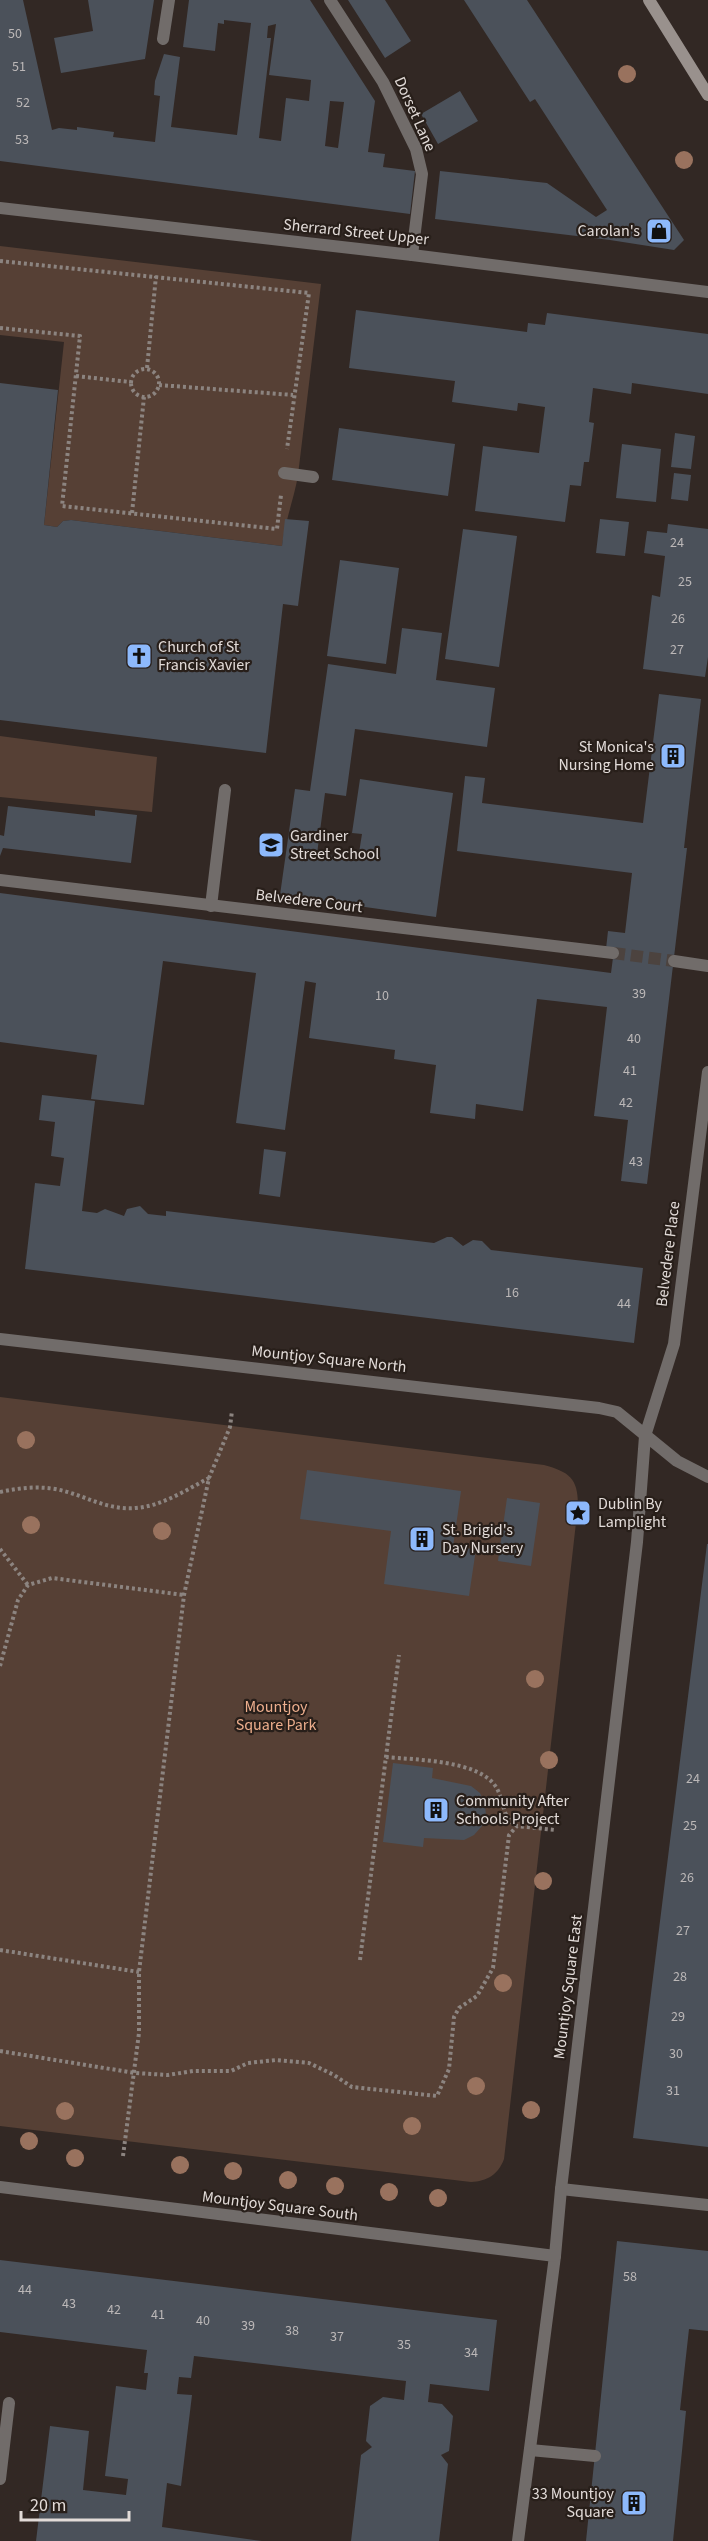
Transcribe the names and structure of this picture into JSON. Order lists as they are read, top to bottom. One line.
{"streets":{"street":["Dorset Lane","Sherrard Street Upper","Belvedere Court","Belvedere Place","Mountjoy Square North","Mountjoy Square East","Mountjoy Square South"]},"crossings":[["Dorset Lane","Sherrard Street Upper"],["Belvedere Place","Mountjoy Square North"],["Belvedere Place","Mountjoy Square East"],["Mountjoy Square North","Mountjoy Square East"],["Mountjoy Square East","Mountjoy Square South"]],"parks":["Mountjoy Square Park"],"places":{"shop":["Carolan's"],"church":["Church of St Francis Xavier"],"building":["St Monica's Nursing Home","St. Brigid's Day Nursery","Community After Schools Project","33 Mountjoy Square"],"school or university":["Gardiner Street School"],"place":["Dublin By Lamplight"]},"house_numbers":["50","51","52","53","24","25","26","27","39","10","40","41","42","43","16","44","24","25","26","27","28","29","30","31","58","44","43","42","41","40","39","38","37","35","34"],"scale_bar":"20 m"}
